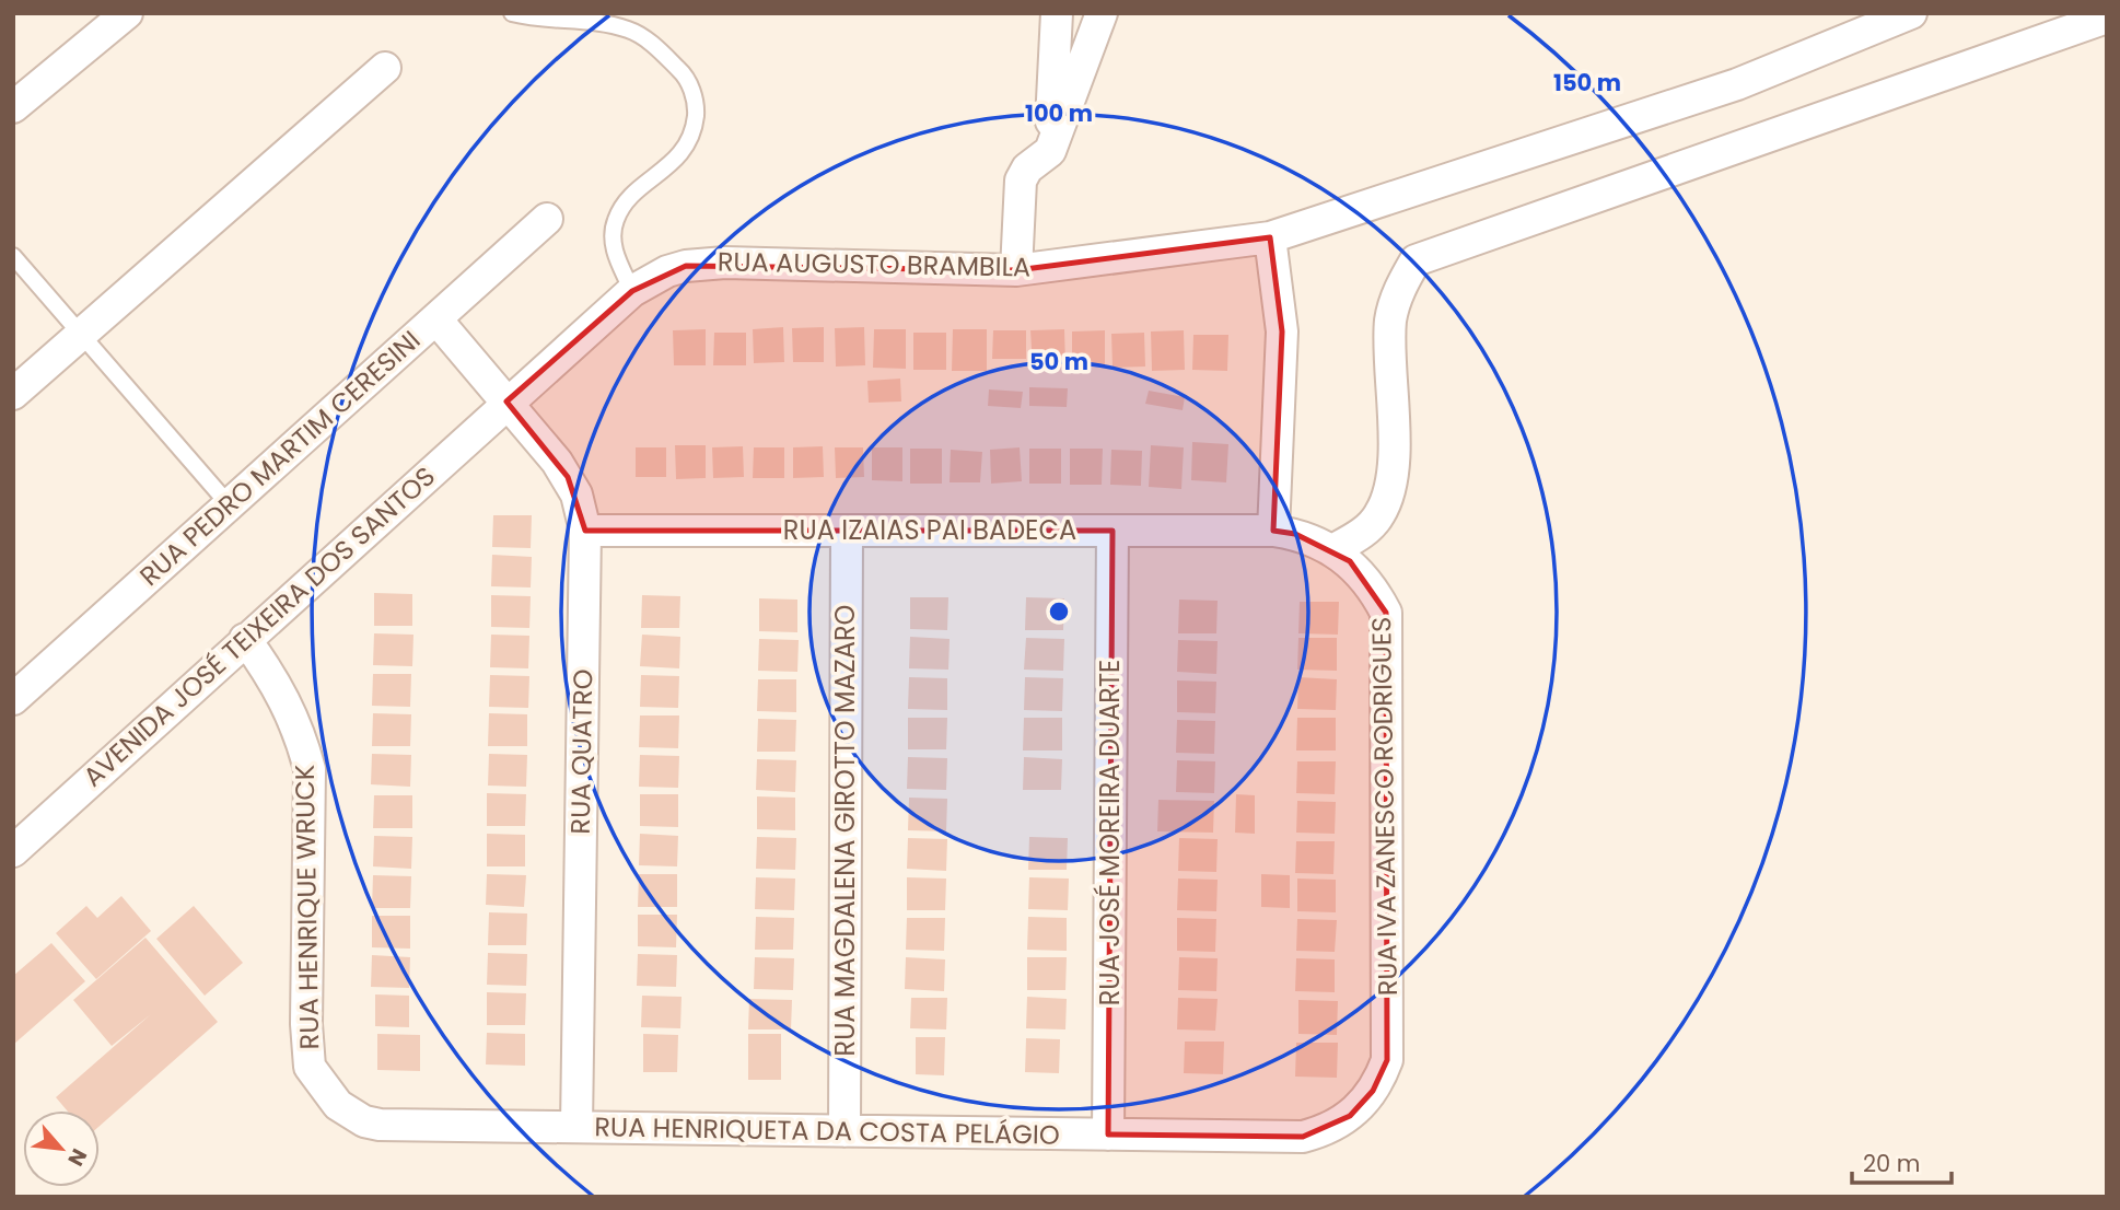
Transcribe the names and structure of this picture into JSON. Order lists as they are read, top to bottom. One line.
{"streets":{"street":["RUA AUGUSTO BRAMBILA","RUA PEDRO MARTIM CERESINI","RUA IZAIAS PAI BADECA","AVENIDA JOSÉ TEIXEIRA DOS SANTOS","RUA QUATRO","RUA IVA ZANESCO RODRIGUES","RUA MAGDALENA GIROTTO MAZARO","RUA JOSÉ MOREIRA DUARTE","RUA HENRIQUE WRUCK","RUA HENRIQUETA DA COSTA PELÁGIO"]},"crossings":[["RUA AUGUSTO BRAMBILA","AVENIDA JOSÉ TEIXEIRA DOS SANTOS"],["RUA AUGUSTO BRAMBILA","RUA QUATRO"],["RUA PEDRO MARTIM CERESINI","RUA QUATRO"],["RUA IZAIAS PAI BADECA","RUA QUATRO"],["RUA IZAIAS PAI BADECA","RUA IVA ZANESCO RODRIGUES"],["RUA IZAIAS PAI BADECA","RUA MAGDALENA GIROTTO MAZARO"],["RUA IZAIAS PAI BADECA","RUA JOSÉ MOREIRA DUARTE"],["AVENIDA JOSÉ TEIXEIRA DOS SANTOS","RUA QUATRO"],["AVENIDA JOSÉ TEIXEIRA DOS SANTOS","RUA HENRIQUE WRUCK"],["RUA QUATRO","RUA HENRIQUETA DA COSTA PELÁGIO"],["RUA IVA ZANESCO RODRIGUES","RUA HENRIQUETA DA COSTA PELÁGIO"],["RUA MAGDALENA GIROTTO MAZARO","RUA HENRIQUETA DA COSTA PELÁGIO"],["RUA JOSÉ MOREIRA DUARTE","RUA HENRIQUETA DA COSTA PELÁGIO"],["RUA HENRIQUE WRUCK","RUA HENRIQUETA DA COSTA PELÁGIO"]],"scale_bar":"20 m","north":"bottom right","rings":["150 m","100 m","50 m"]}
